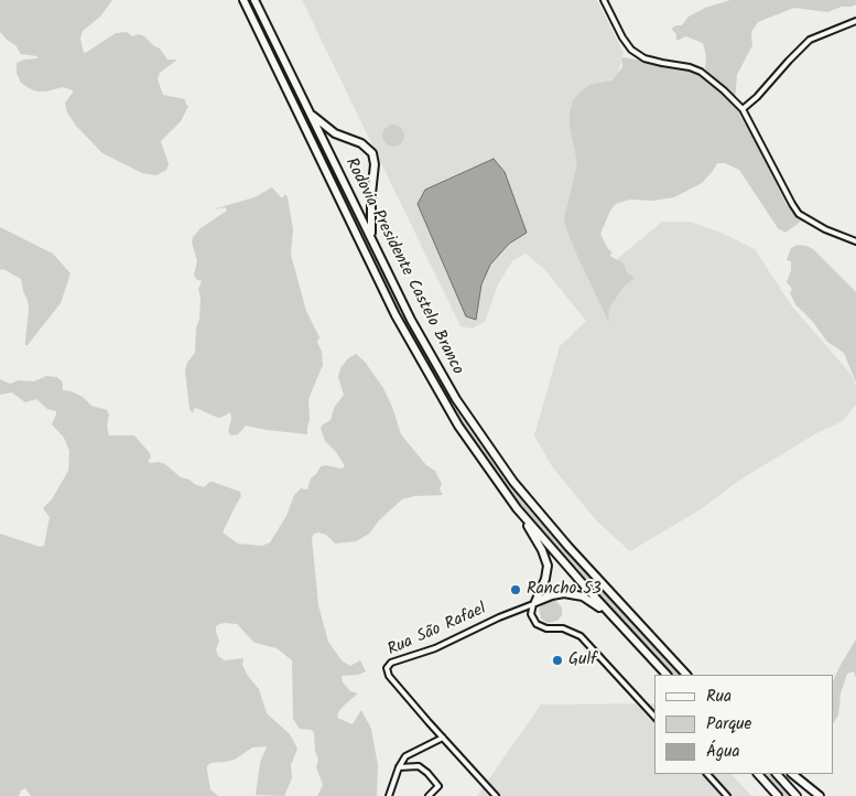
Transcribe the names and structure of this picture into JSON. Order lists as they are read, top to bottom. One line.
{"streets":{"highway":["Rodovia Presidente Castelo Branco"],"street":["Rua São Rafael"]},"places":["Rancho 53","Gulf"],"legend":["Rua","Parque","Água"]}
